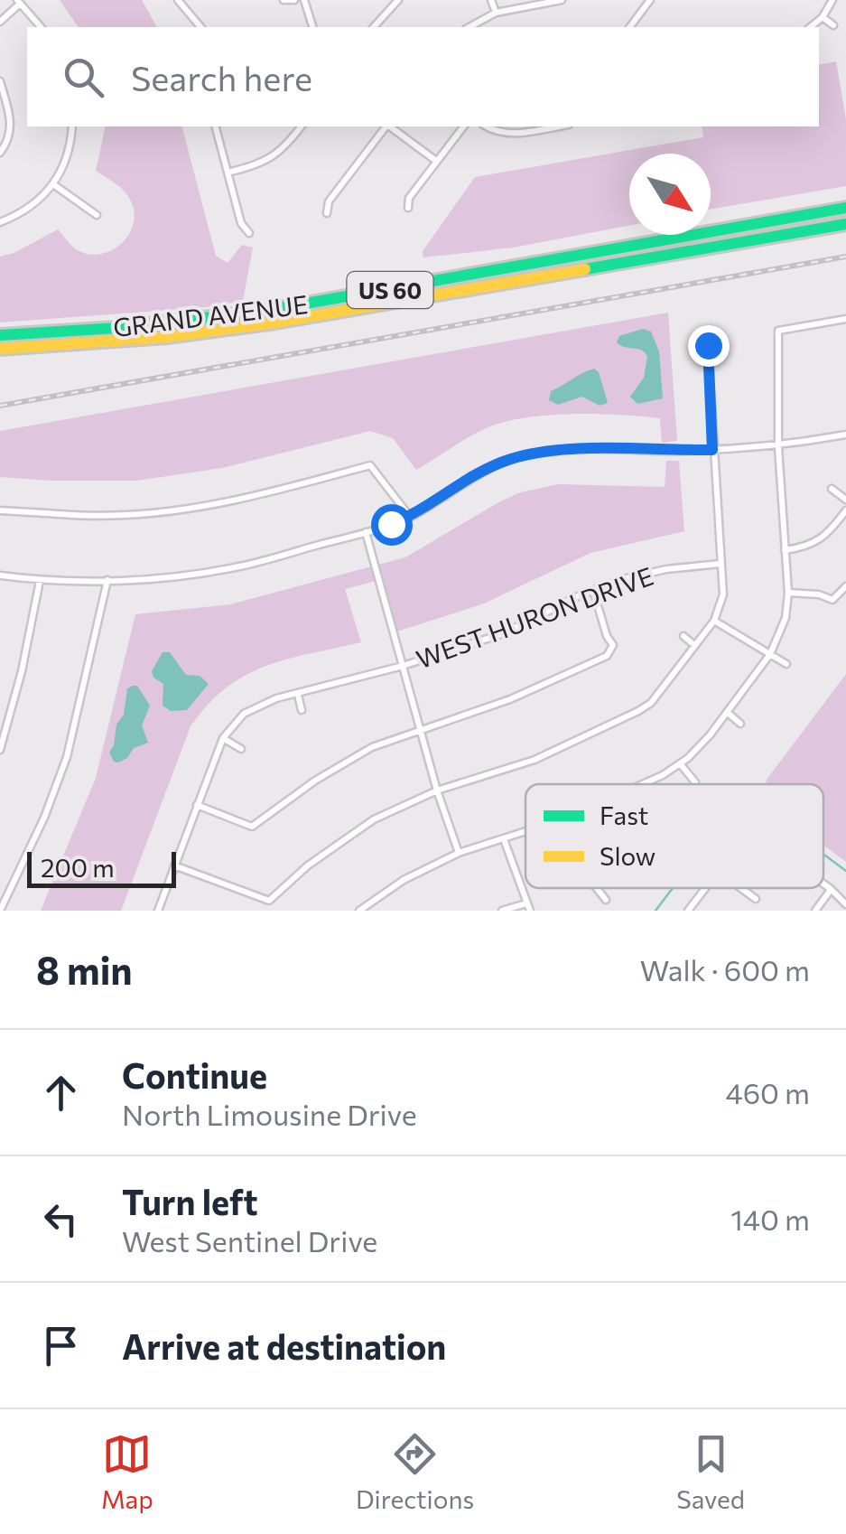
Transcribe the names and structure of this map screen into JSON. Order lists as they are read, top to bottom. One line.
{"streets":{"highway":["US 60","GRAND AVENUE"],"street":["WEST HURON DRIVE"]},"legend":["Fast","Slow"],"scale_bar":"200 m","north":"bottom right","page":{"search":"Search here","scale":"200 m","heading":["8 min","Walk · 600 m"],"list":[["Continue","North Limousine Drive","460 m"],["Turn left","West Sentinel Drive","140 m"],"Arrive at destination"],"nav":["Map","Directions","Saved"]}}
